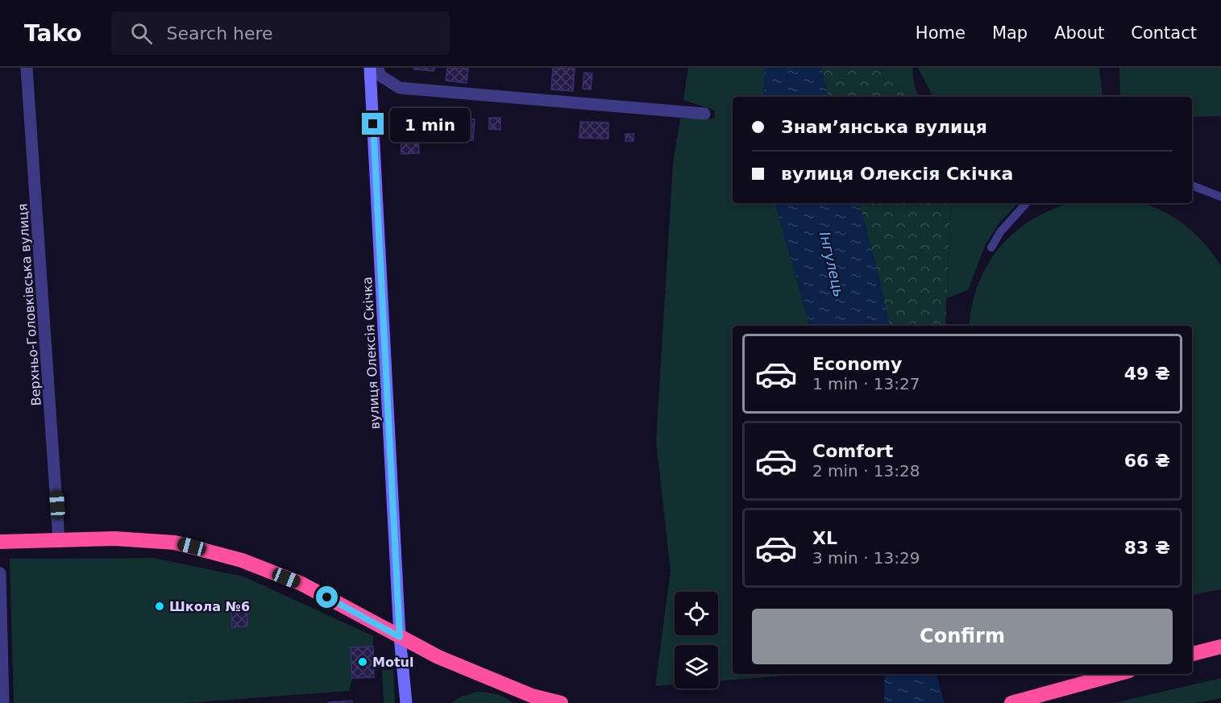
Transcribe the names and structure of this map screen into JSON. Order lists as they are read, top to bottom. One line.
{"streets":{"street":["Верхньо-Головківська вулиця","вулиця Олексія Скічка"]},"water":["Інгулець"],"places":["Школа №6","Motul"],"page":{"header":"Tako","search":"Search here","nav":["Home","Map","About","Contact"],"banner":["Знамʼянська вулиця","вулиця Олексія Скічка"],"bubble":"1 min","list":[{"name":"Economy","note":"1 min · 13:27","value":"49 ₴"},{"name":"Comfort","note":"2 min · 13:28","value":"66 ₴"},{"name":"XL","note":"3 min · 13:29","value":"83 ₴"}],"buttons":"Confirm"}}
